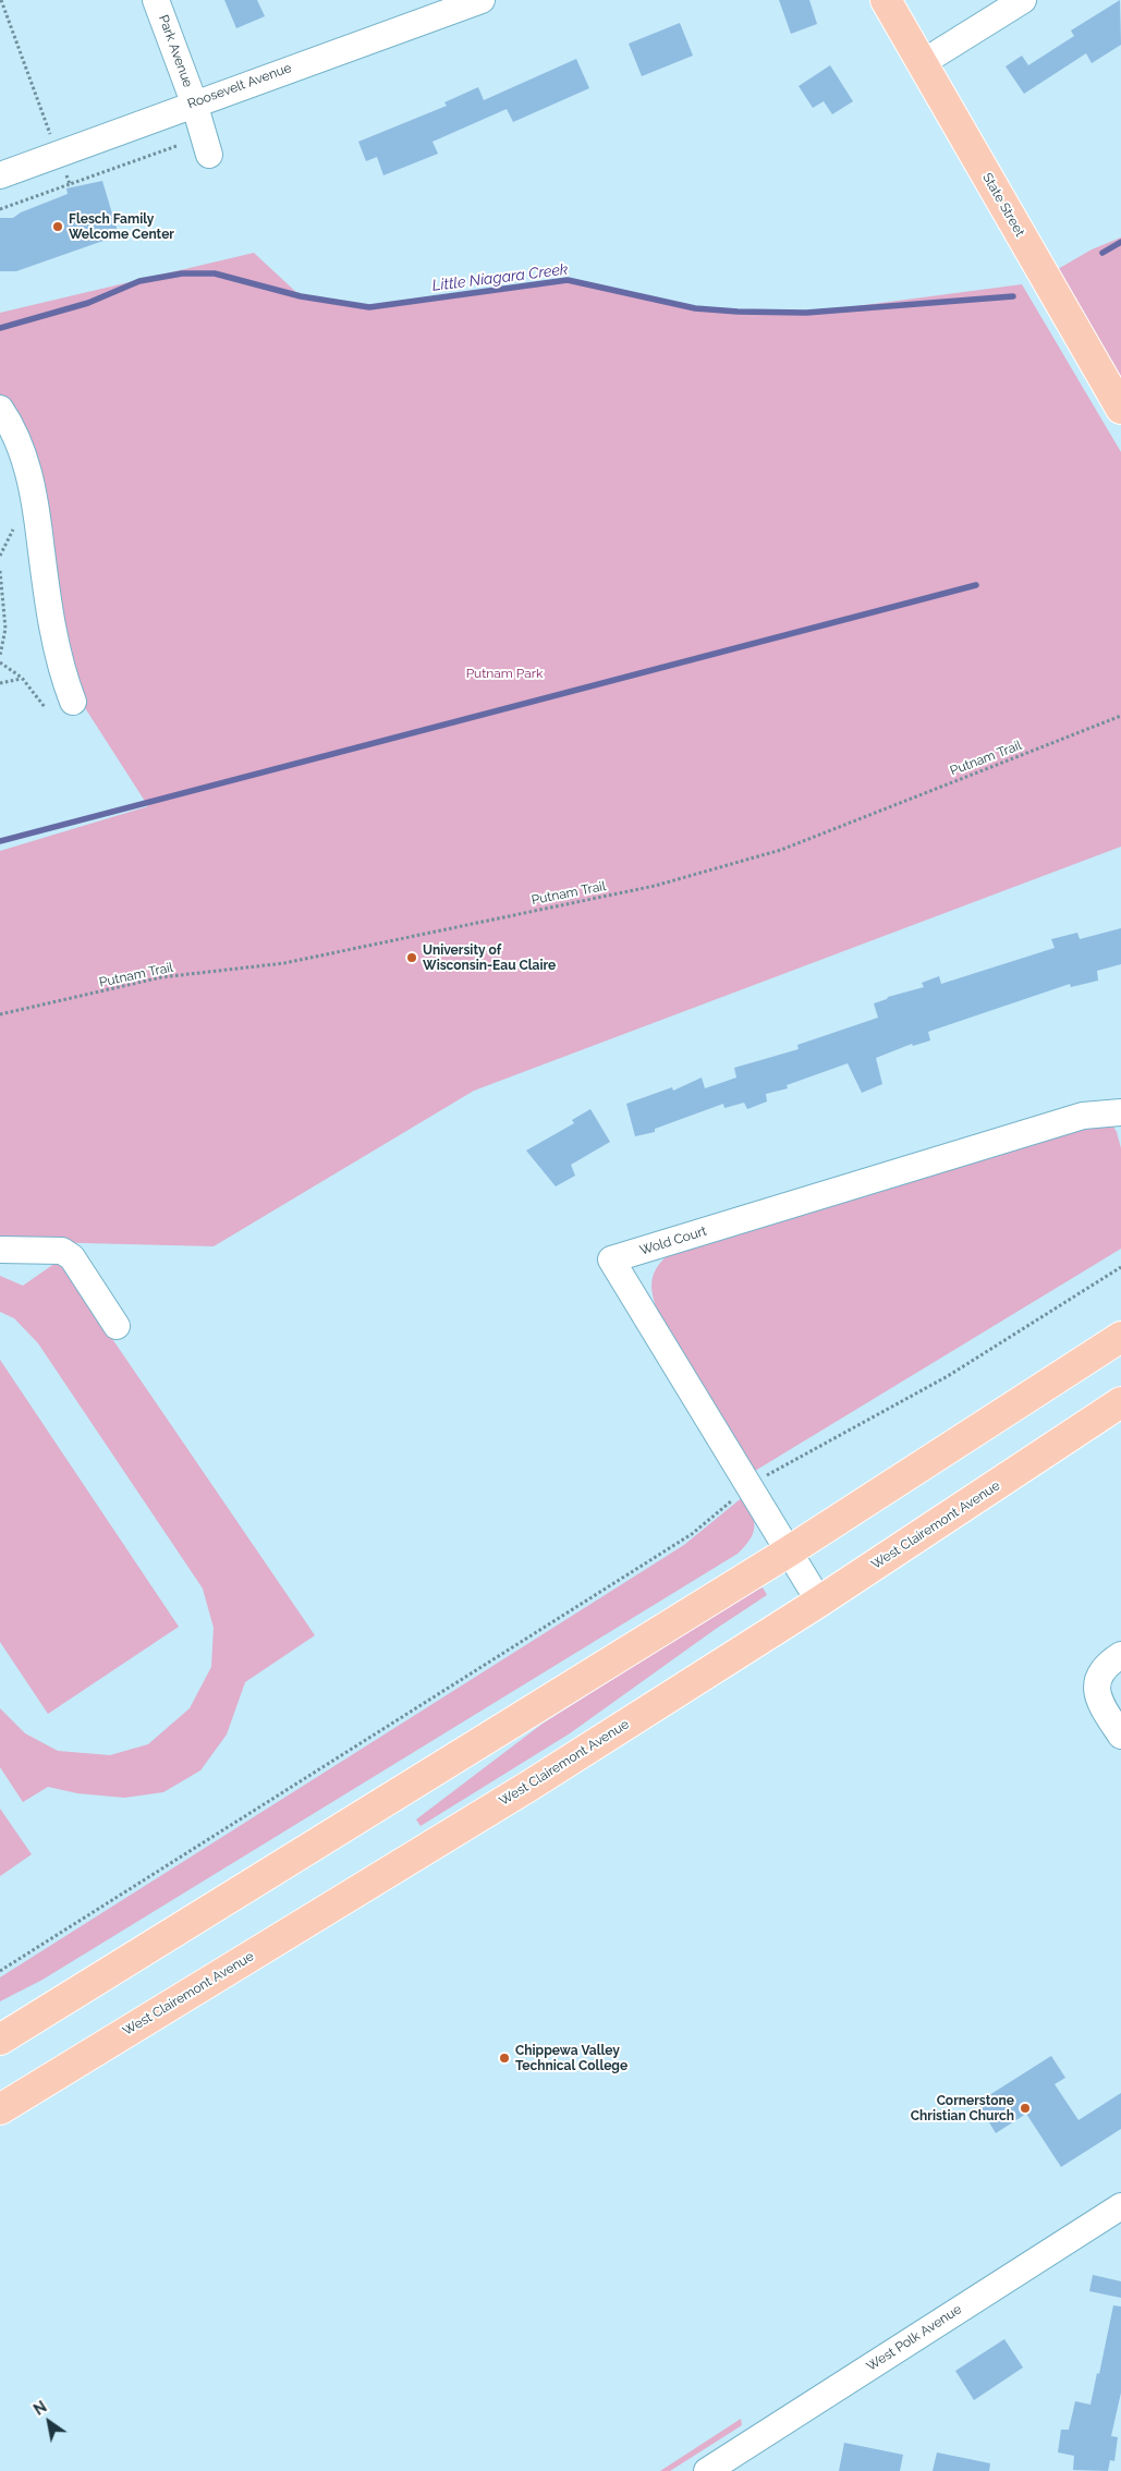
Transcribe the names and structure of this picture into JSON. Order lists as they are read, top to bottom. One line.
{"streets":{"main road":["State Street","West Clairemont Avenue"],"street":["Park Avenue","Roosevelt Avenue","Wold Court","West Polk Avenue"],"path":["Putnam Trail"]},"crossings":[["Park Avenue","Roosevelt Avenue"],["Wold Court","West Clairemont Avenue"]],"water":["Little Niagara Creek"],"parks":["Putnam Park"],"places":["Flesch Family Welcome Center","University of Wisconsin-Eau Claire","Chippewa Valley Technical College","Cornerstone Christian Church"],"north":"top left"}
